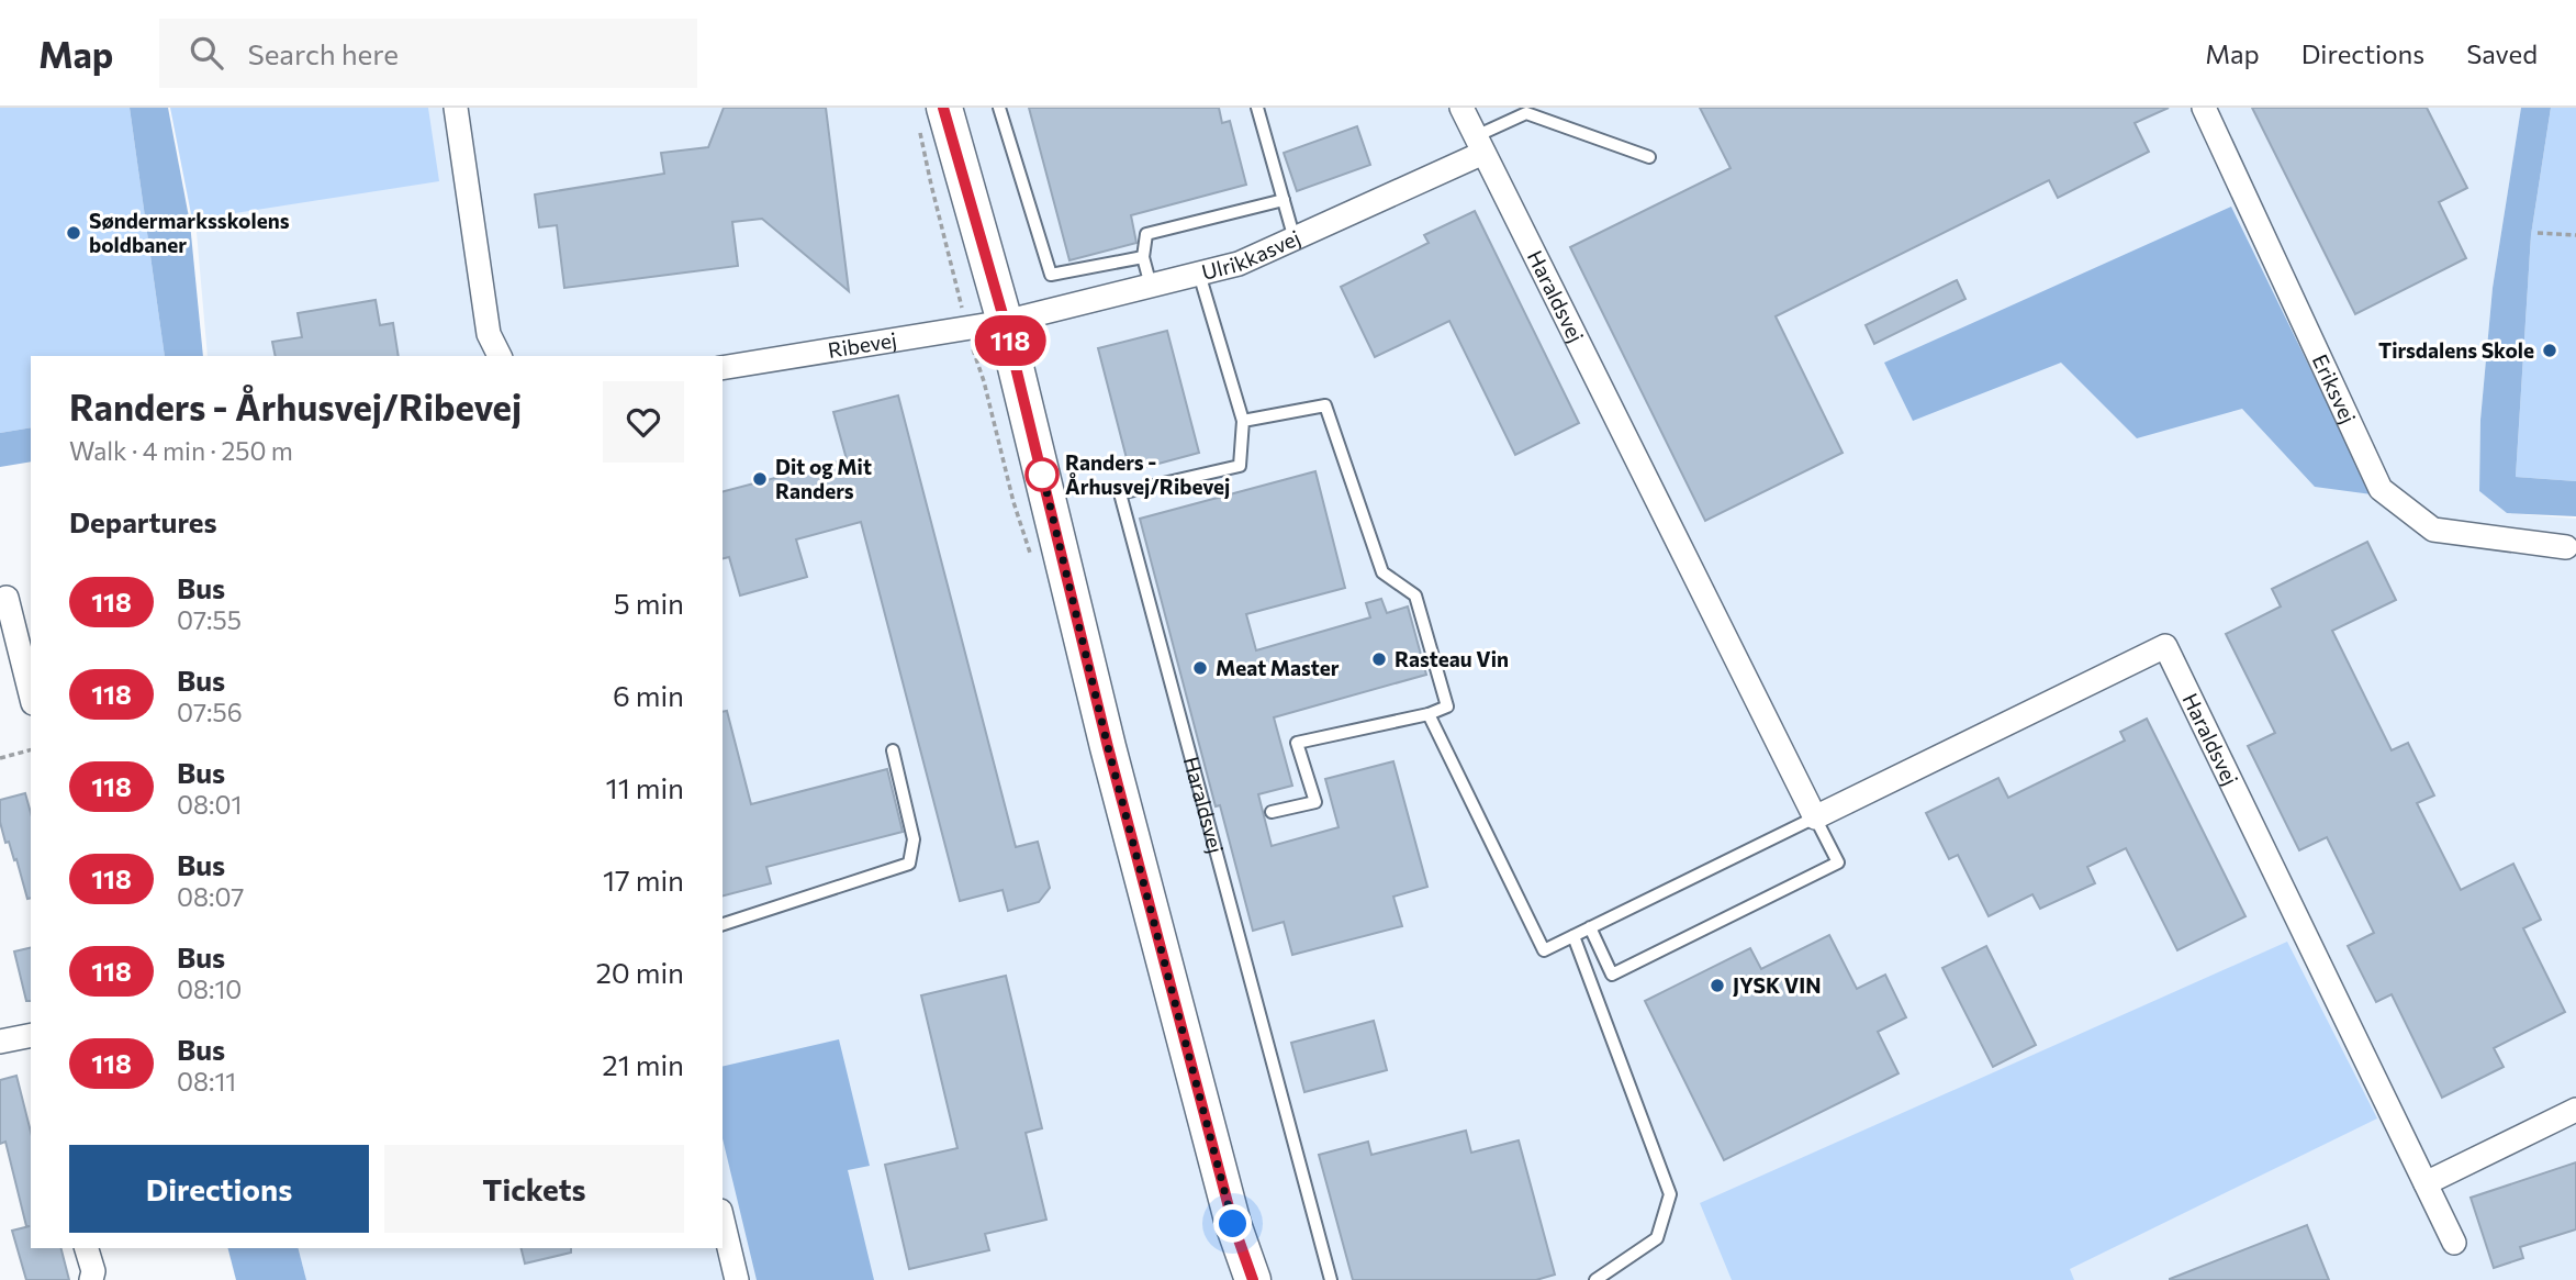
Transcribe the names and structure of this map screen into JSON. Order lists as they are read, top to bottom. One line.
{"streets":{"street":["Ulrikkasvej","Haraldsvej","Ribevej","Eriksvej"]},"crossings":[["Ulrikkasvej","Haraldsvej"],["Ulrikkasvej","Ribevej"]],"places":["Søndermarksskolens boldbaner","Tirsdalens Skole","Randers - Århusvej/Ribevej","Dit og Mit Randers","Rasteau Vin","Meat Master","JYSK VIN"],"lines":["bus line 118"],"page":{"header":"Map","search":"Search here","nav":["Map","Directions","Saved"],"on_map":"118","heading":[["Randers - Århusvej/Ribevej","Walk · 4 min · 250 m"],"Departures"],"list":[{"mark":"118","name":"Bus","note":"07:55","value":"5 min"},{"mark":"118","name":"Bus","note":"07:56","value":"6 min"},{"mark":"118","name":"Bus","note":"08:01","value":"11 min"},{"mark":"118","name":"Bus","note":"08:07","value":"17 min"},{"mark":"118","name":"Bus","note":"08:10","value":"20 min"},{"mark":"118","name":"Bus","note":"08:11","value":"21 min"}],"buttons":["Directions","Tickets"]}}
